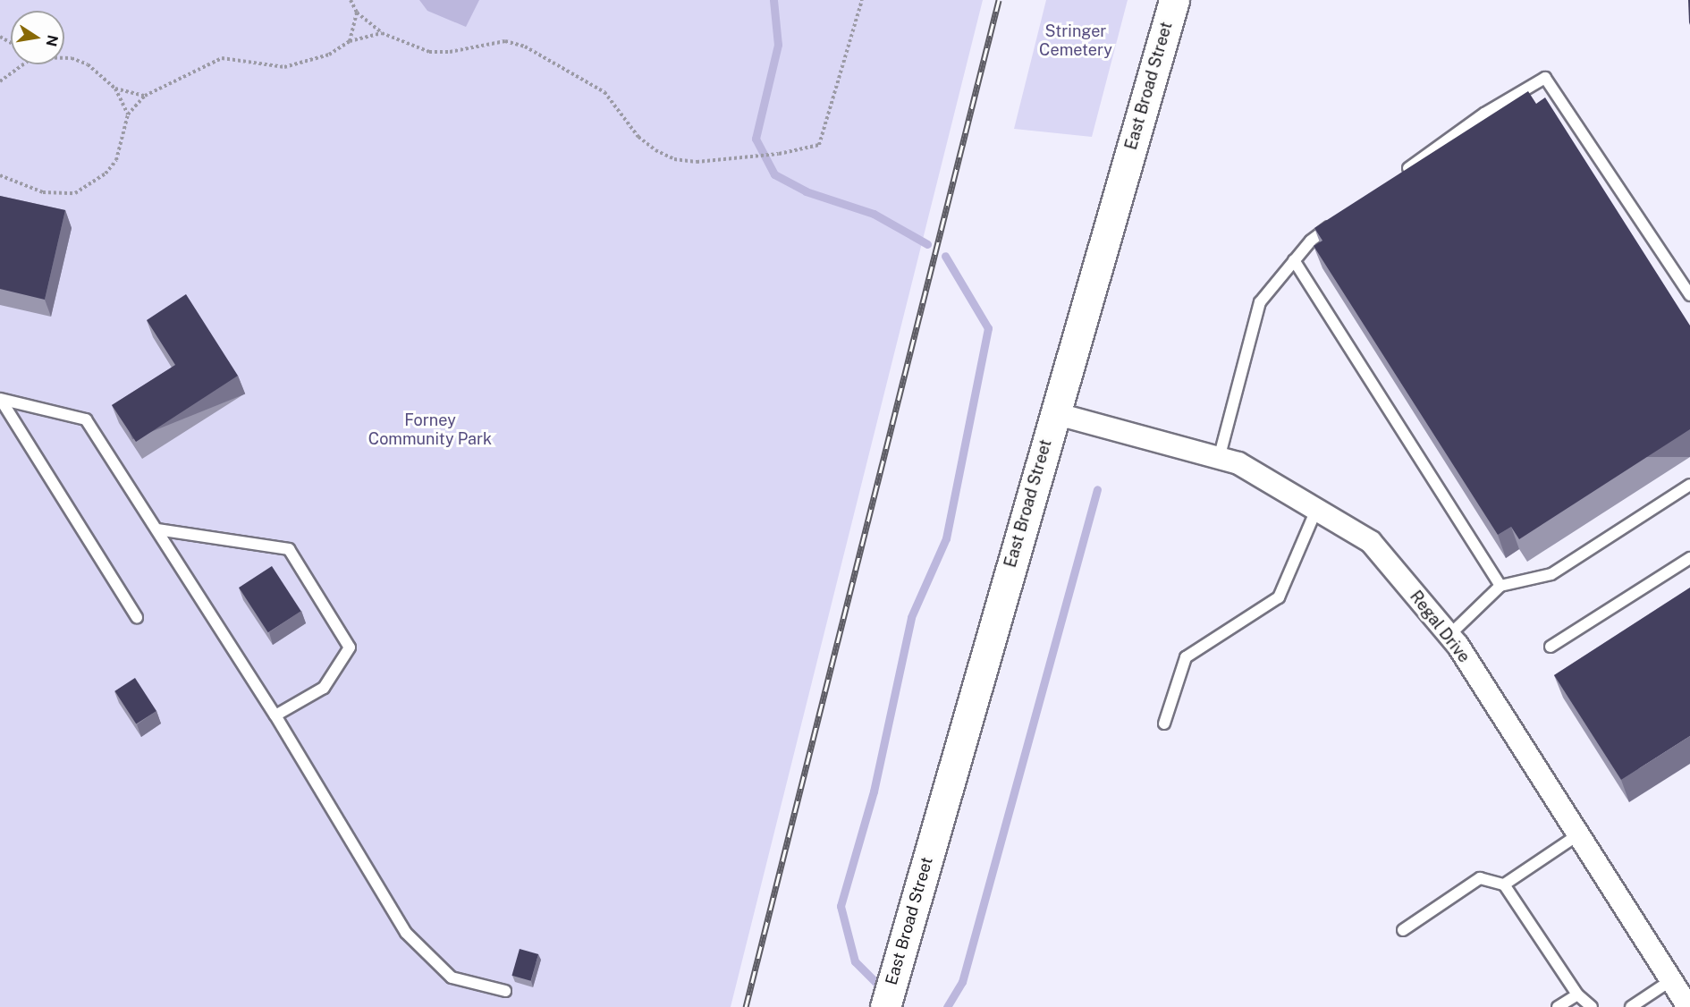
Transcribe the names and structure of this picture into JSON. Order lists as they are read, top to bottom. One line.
{"streets":{"main road":["East Broad Street"],"street":["Regal Drive"]},"crossings":[["East Broad Street","Regal Drive"]],"parks":["Stringer Cemetery","Forney Community Park"],"north":"right"}
